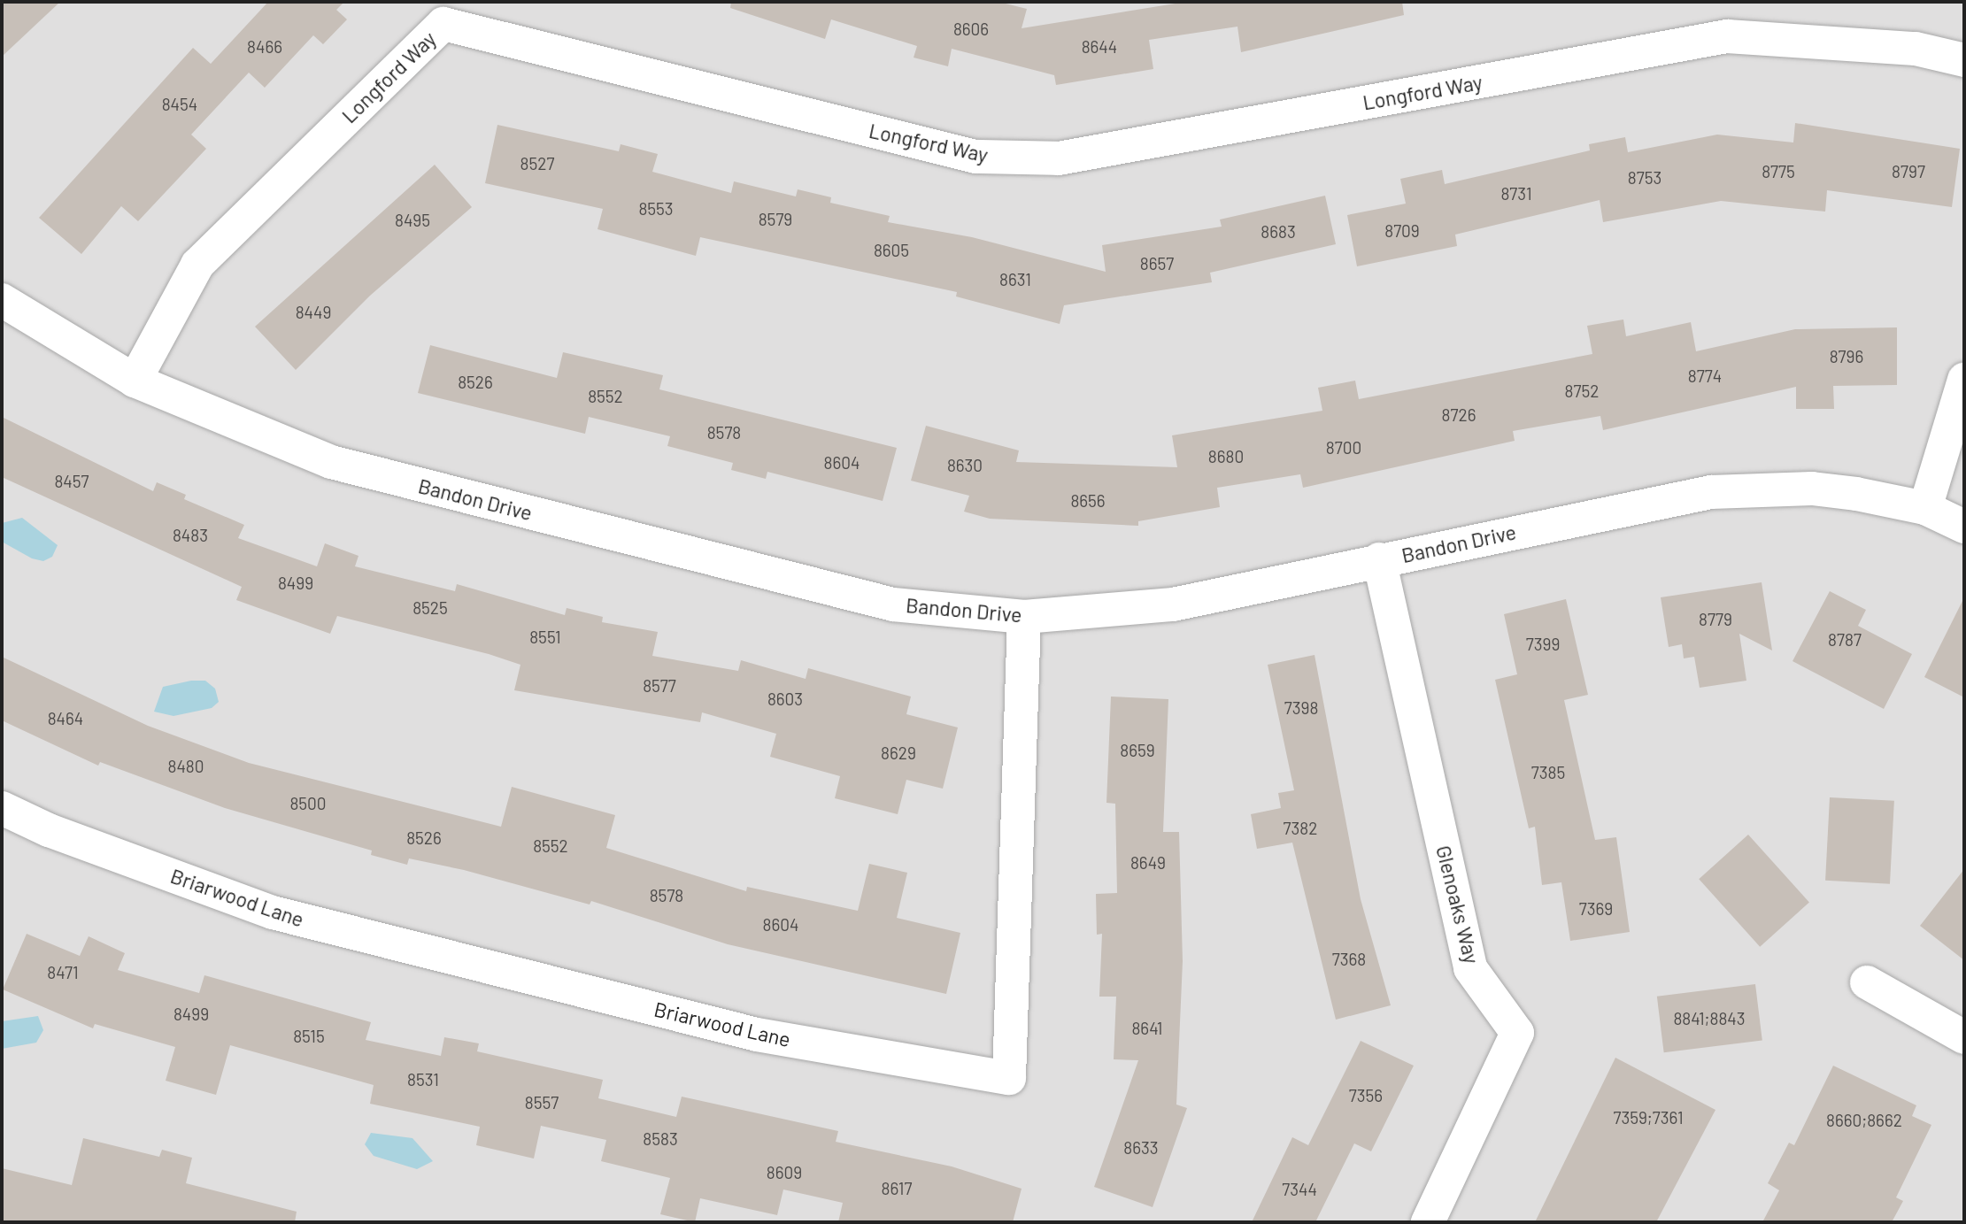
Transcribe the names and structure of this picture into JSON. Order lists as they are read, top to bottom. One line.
{"streets":{"street":["Longford Way","Bandon Drive","Briarwood Lane","Glenoaks Way"]},"crossings":[["Longford Way","Bandon Drive"],["Bandon Drive","Briarwood Lane"],["Bandon Drive","Glenoaks Way"]],"house_numbers":["8606","8466","8644","8454","8527","8775","8797","8753","8731","8553","8579","8495","8709","8683","8605","8657","8631","8449","8796","8774","8526","8752","8552","8726","8578","8700","8680","8604","8630","8457","8656","8483","8499","8525","8779","8551","8787","7399","8577","8603","7398","8464","8659","8629","8480","7385","8500","7382","8526","8552","8649","8578","7369","8604","7368","8471","8499","8841;8843","8641","8515","8531","7356","8557","7359;7361","8660;8662","8583","8633","8609","8617","7344"]}
